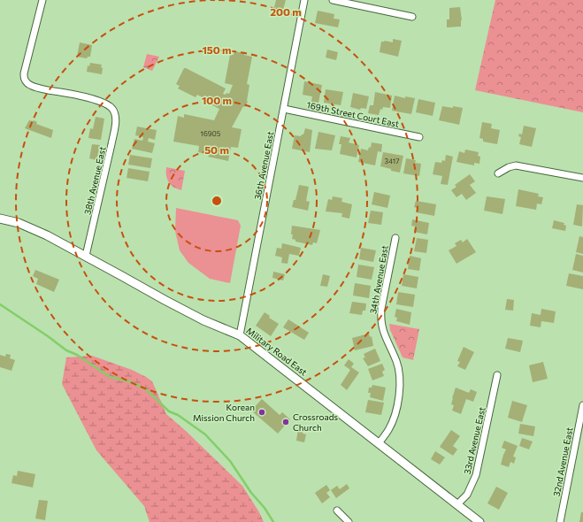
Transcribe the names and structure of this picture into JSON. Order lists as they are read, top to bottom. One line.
{"streets":{"street":["169th Street Court East","36th Avenue East","38th Avenue East","34th Avenue East","Military Road East","33rd Avenue East","32nd Avenue East"]},"crossings":[["169th Street Court East","36th Avenue East"],["36th Avenue East","Military Road East"],["38th Avenue East","Military Road East"],["34th Avenue East","Military Road East"],["Military Road East","33rd Avenue East"]],"places":["Korean Mission Church","Crossroads Church"],"house_numbers":["16905","3417"],"rings":["200 m","150 m","100 m","50 m"]}
